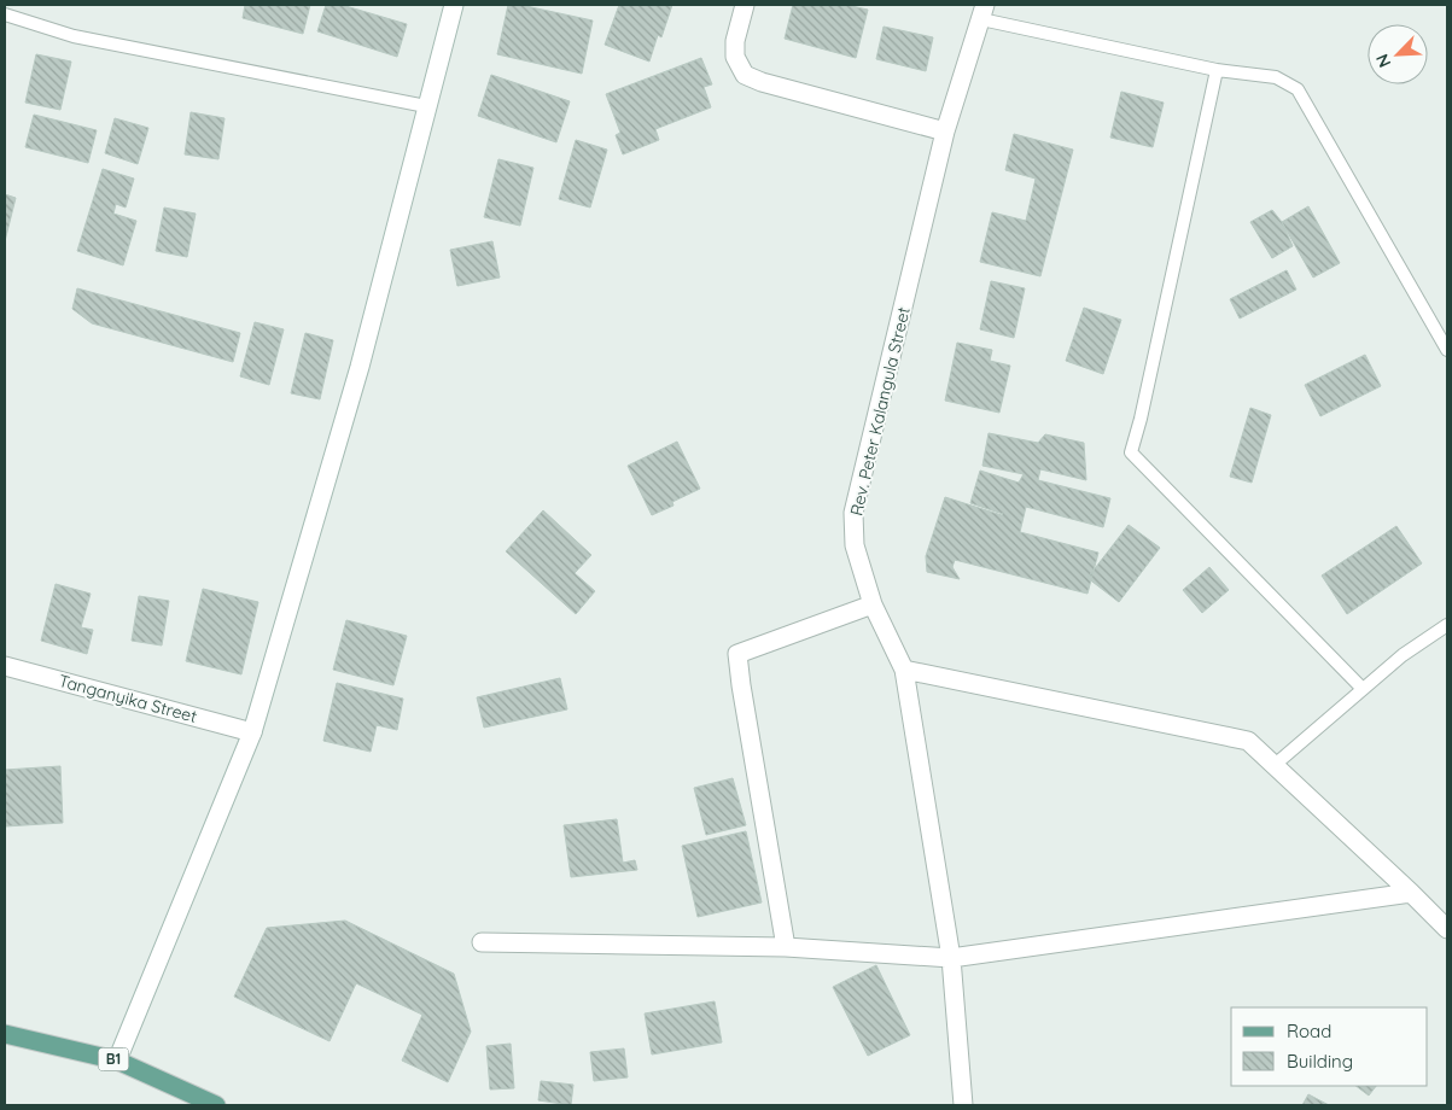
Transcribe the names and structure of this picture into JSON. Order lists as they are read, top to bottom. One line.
{"streets":{"main road":["B1"],"street":["Rev. Peter Kalangula Street","Tanganyika Street"]},"legend":["Road","Building"],"north":"bottom left"}
